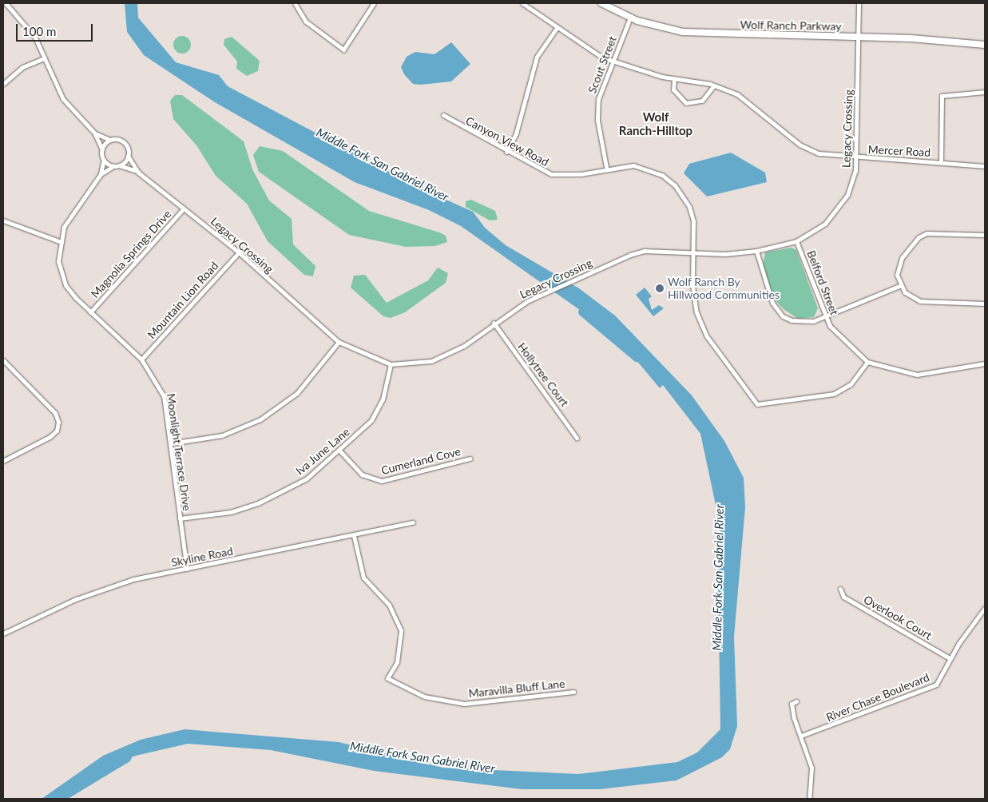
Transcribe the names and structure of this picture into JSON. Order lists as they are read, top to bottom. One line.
{"streets":{"street":["Wolf Ranch Parkway","Scout Street","Legacy Crossing","Canyon View Road","Mercer Road","Magnolia Springs Drive","Belford Street","Mountain Lion Road","Hollytree Court","Iva June Lane","Moonlight Terrace Drive","Cumerland Cove","Skyline Road","Overlook Court","Maravilla Bluff Lane","River Chase Boulevard"]},"crossings":[["Wolf Ranch Parkway","Scout Street"],["Wolf Ranch Parkway","Legacy Crossing"],["Scout Street","Canyon View Road"],["Scout Street","Mercer Road"],["Legacy Crossing","Canyon View Road"],["Legacy Crossing","Mercer Road"],["Legacy Crossing","Magnolia Springs Drive"],["Legacy Crossing","Belford Street"],["Legacy Crossing","Mountain Lion Road"],["Legacy Crossing","Hollytree Court"],["Legacy Crossing","Iva June Lane"],["Legacy Crossing","Moonlight Terrace Drive"],["Canyon View Road","Belford Street"],["Magnolia Springs Drive","Moonlight Terrace Drive"],["Mountain Lion Road","Moonlight Terrace Drive"],["Iva June Lane","Moonlight Terrace Drive"],["Iva June Lane","Cumerland Cove"],["Moonlight Terrace Drive","Skyline Road"],["Skyline Road","Maravilla Bluff Lane"],["Overlook Court","River Chase Boulevard"]],"districts":["Wolf Ranch-Hilltop"],"water":["Middle Fork San Gabriel River"],"places":["Wolf Ranch By Hillwood Communities"],"scale_bar":"100 m"}
